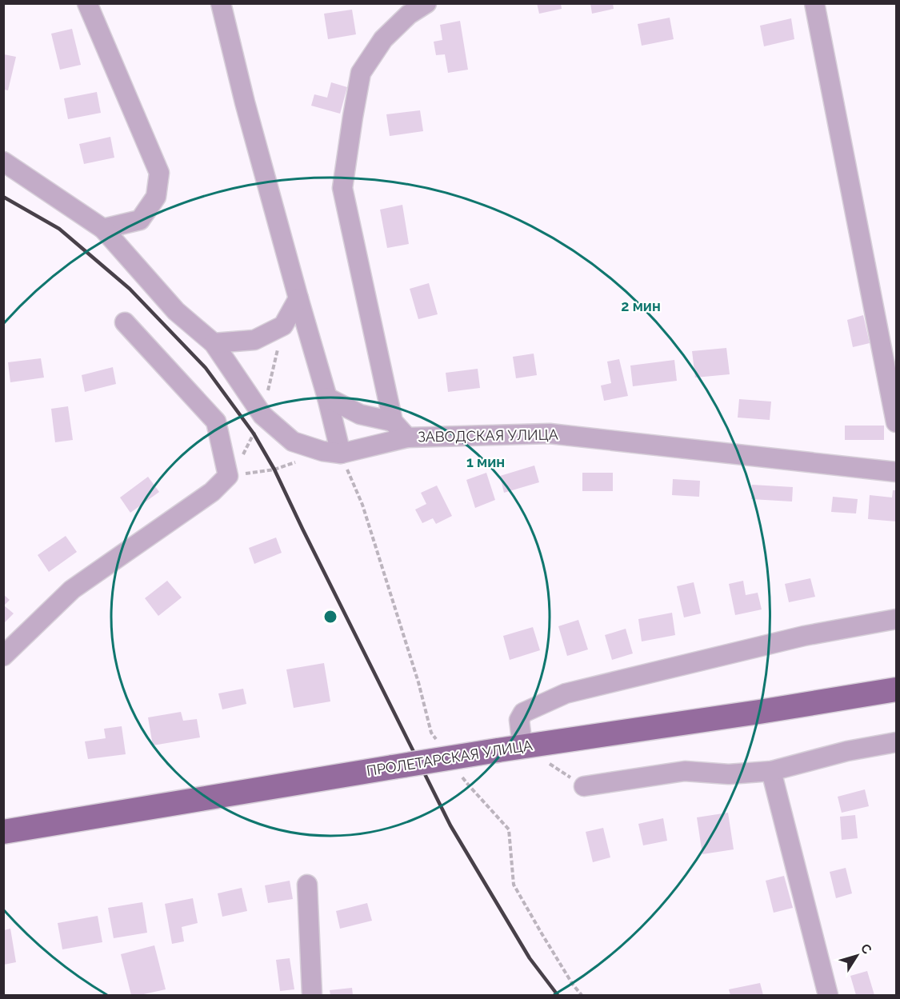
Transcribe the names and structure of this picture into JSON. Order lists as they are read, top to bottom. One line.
{"streets":{"main road":["ПРОЛЕТАРСКАЯ УЛИЦА"],"street":["ЗАВОДСКАЯ УЛИЦА"]},"north":"top right","rings":["2 мин","1 мин"]}
